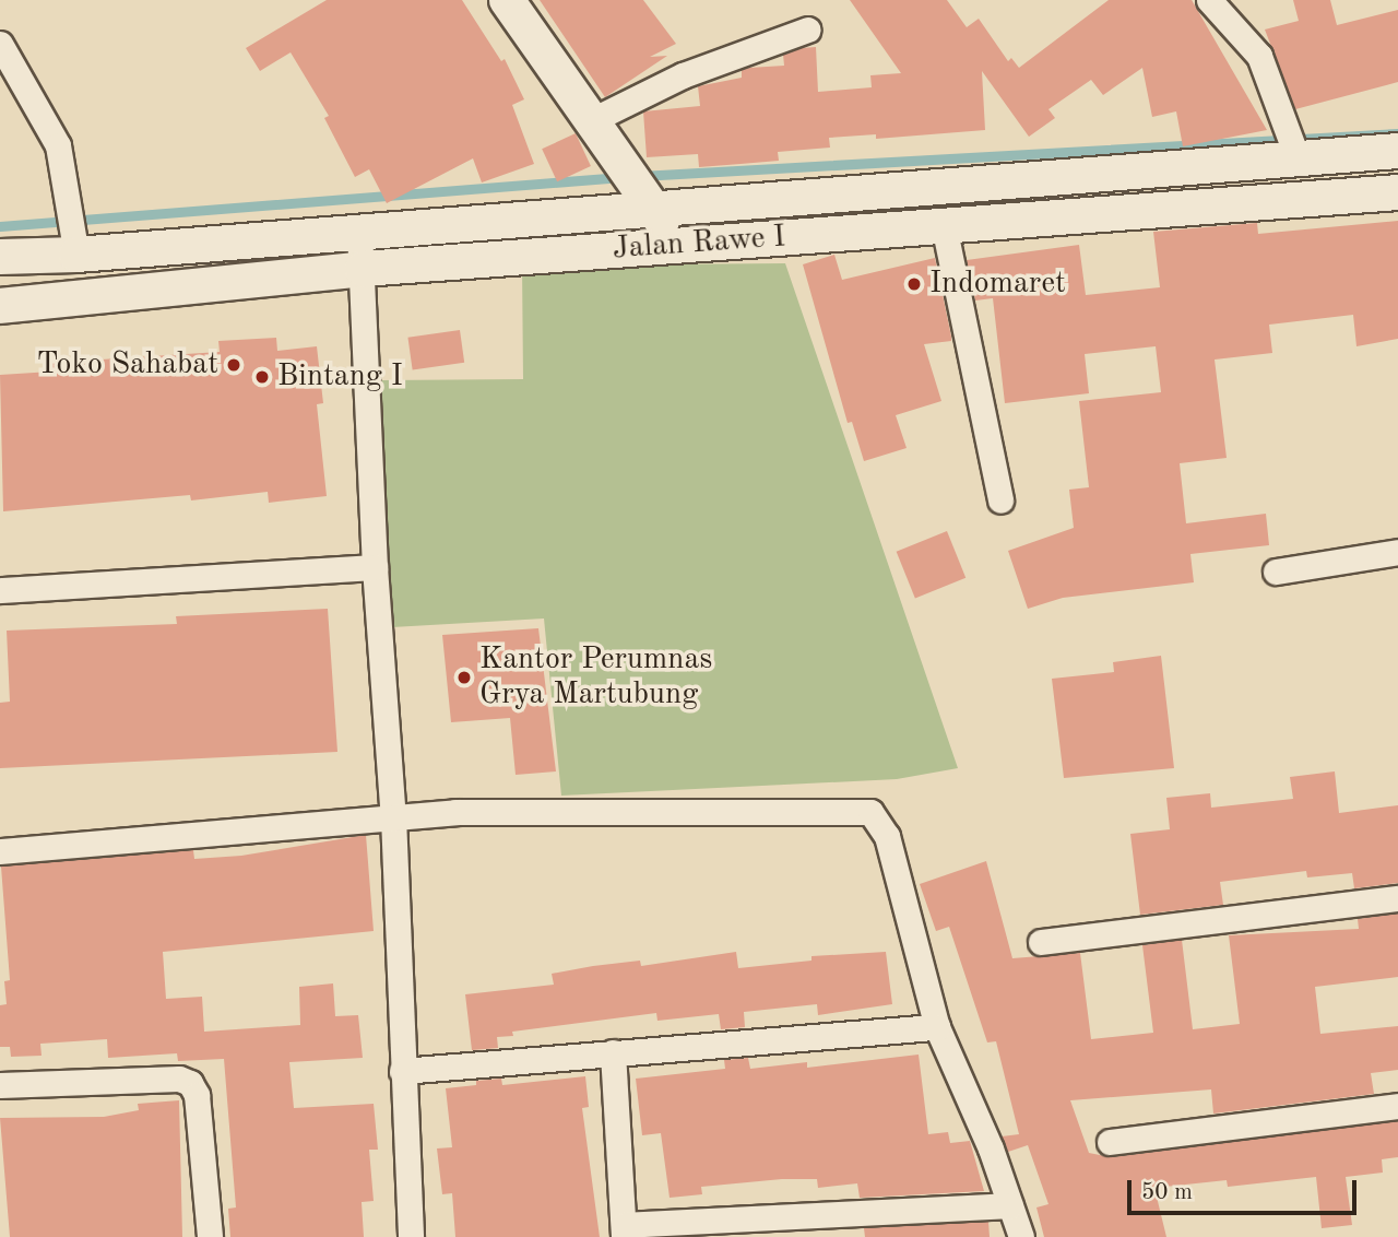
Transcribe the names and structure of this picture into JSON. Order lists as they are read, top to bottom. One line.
{"streets":{"main road":["Jalan Rawe I"]},"places":["Indomaret","Toko Sahabat","Bintang I","Kantor Perumnas Grya Martubung"],"scale_bar":"50 m"}
